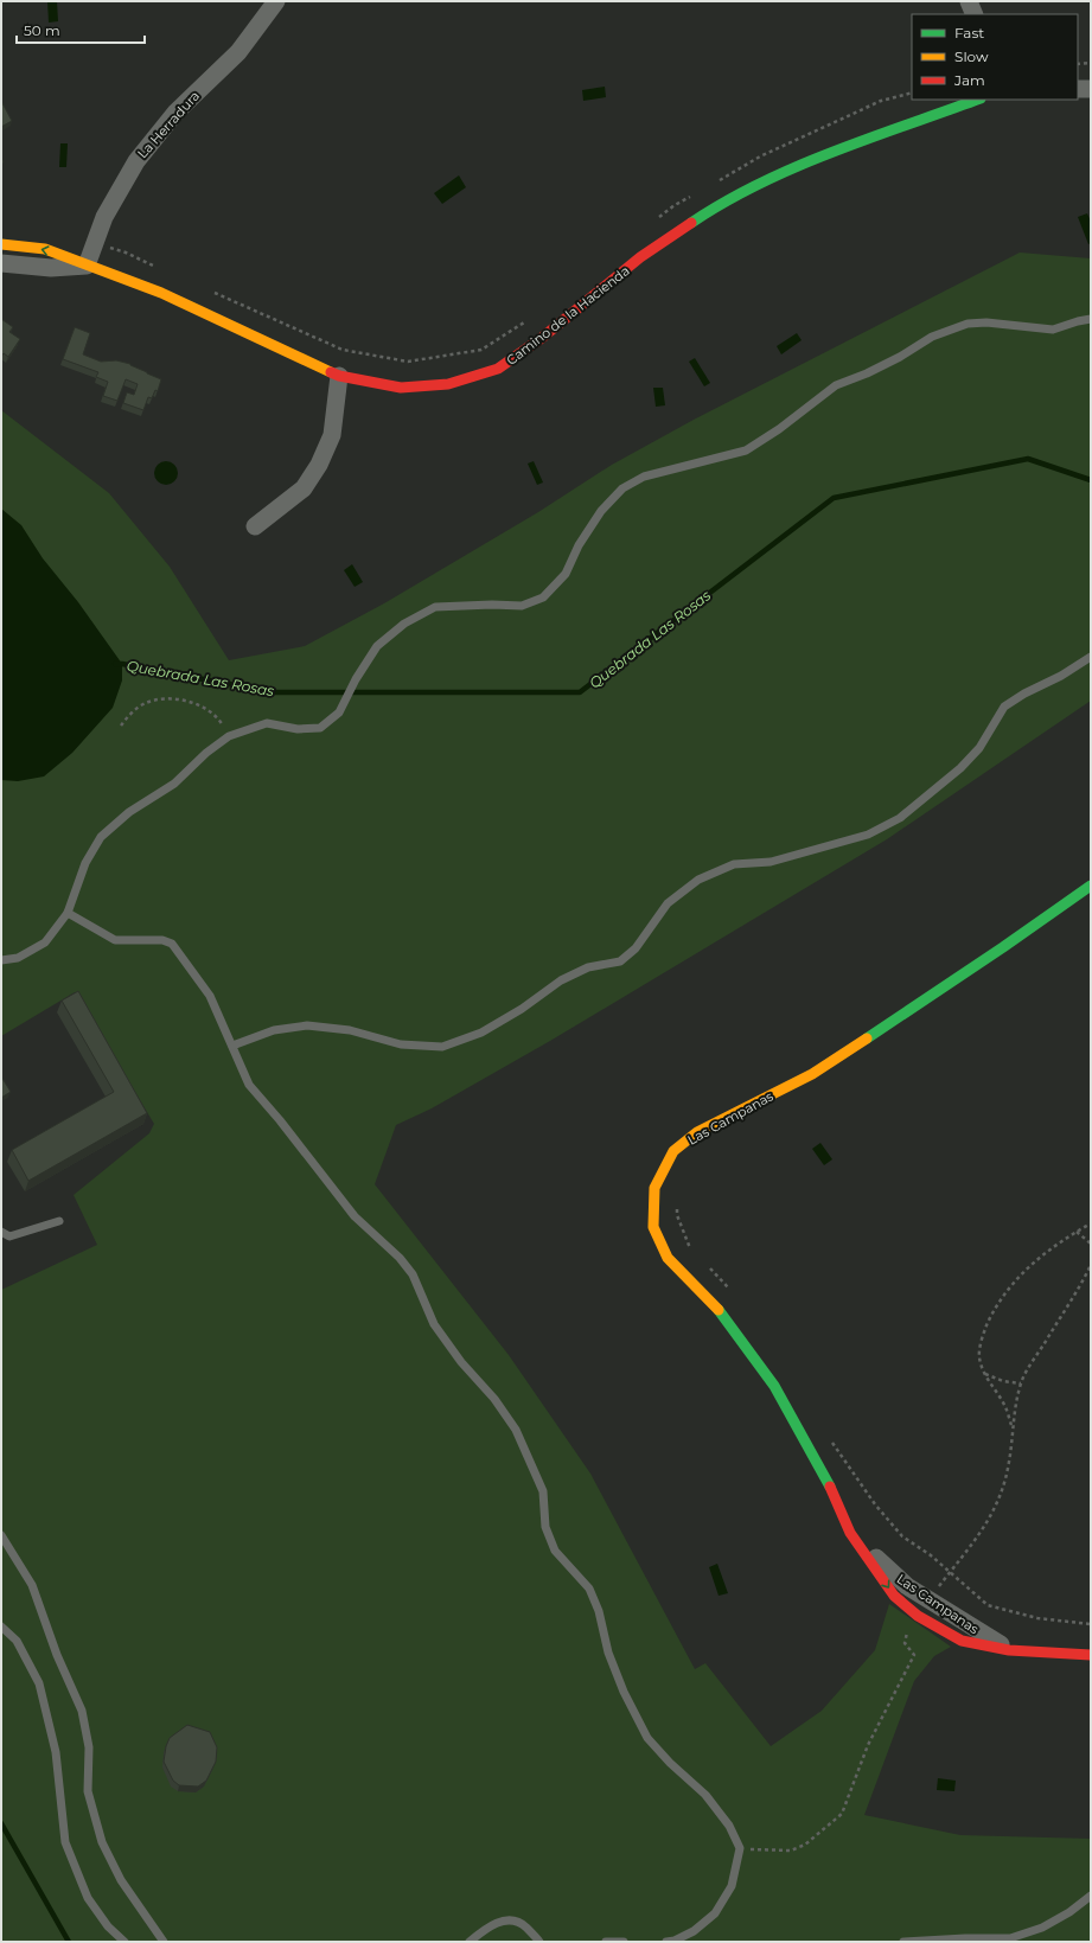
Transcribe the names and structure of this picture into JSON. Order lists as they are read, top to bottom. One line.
{"streets":{"street":["La Herradura","Camino de la Hacienda","Las Campanas"]},"crossings":[["La Herradura","Camino de la Hacienda"]],"water":["Quebrada Las Rosas"],"legend":["Fast","Slow","Jam"],"scale_bar":"50 m"}
